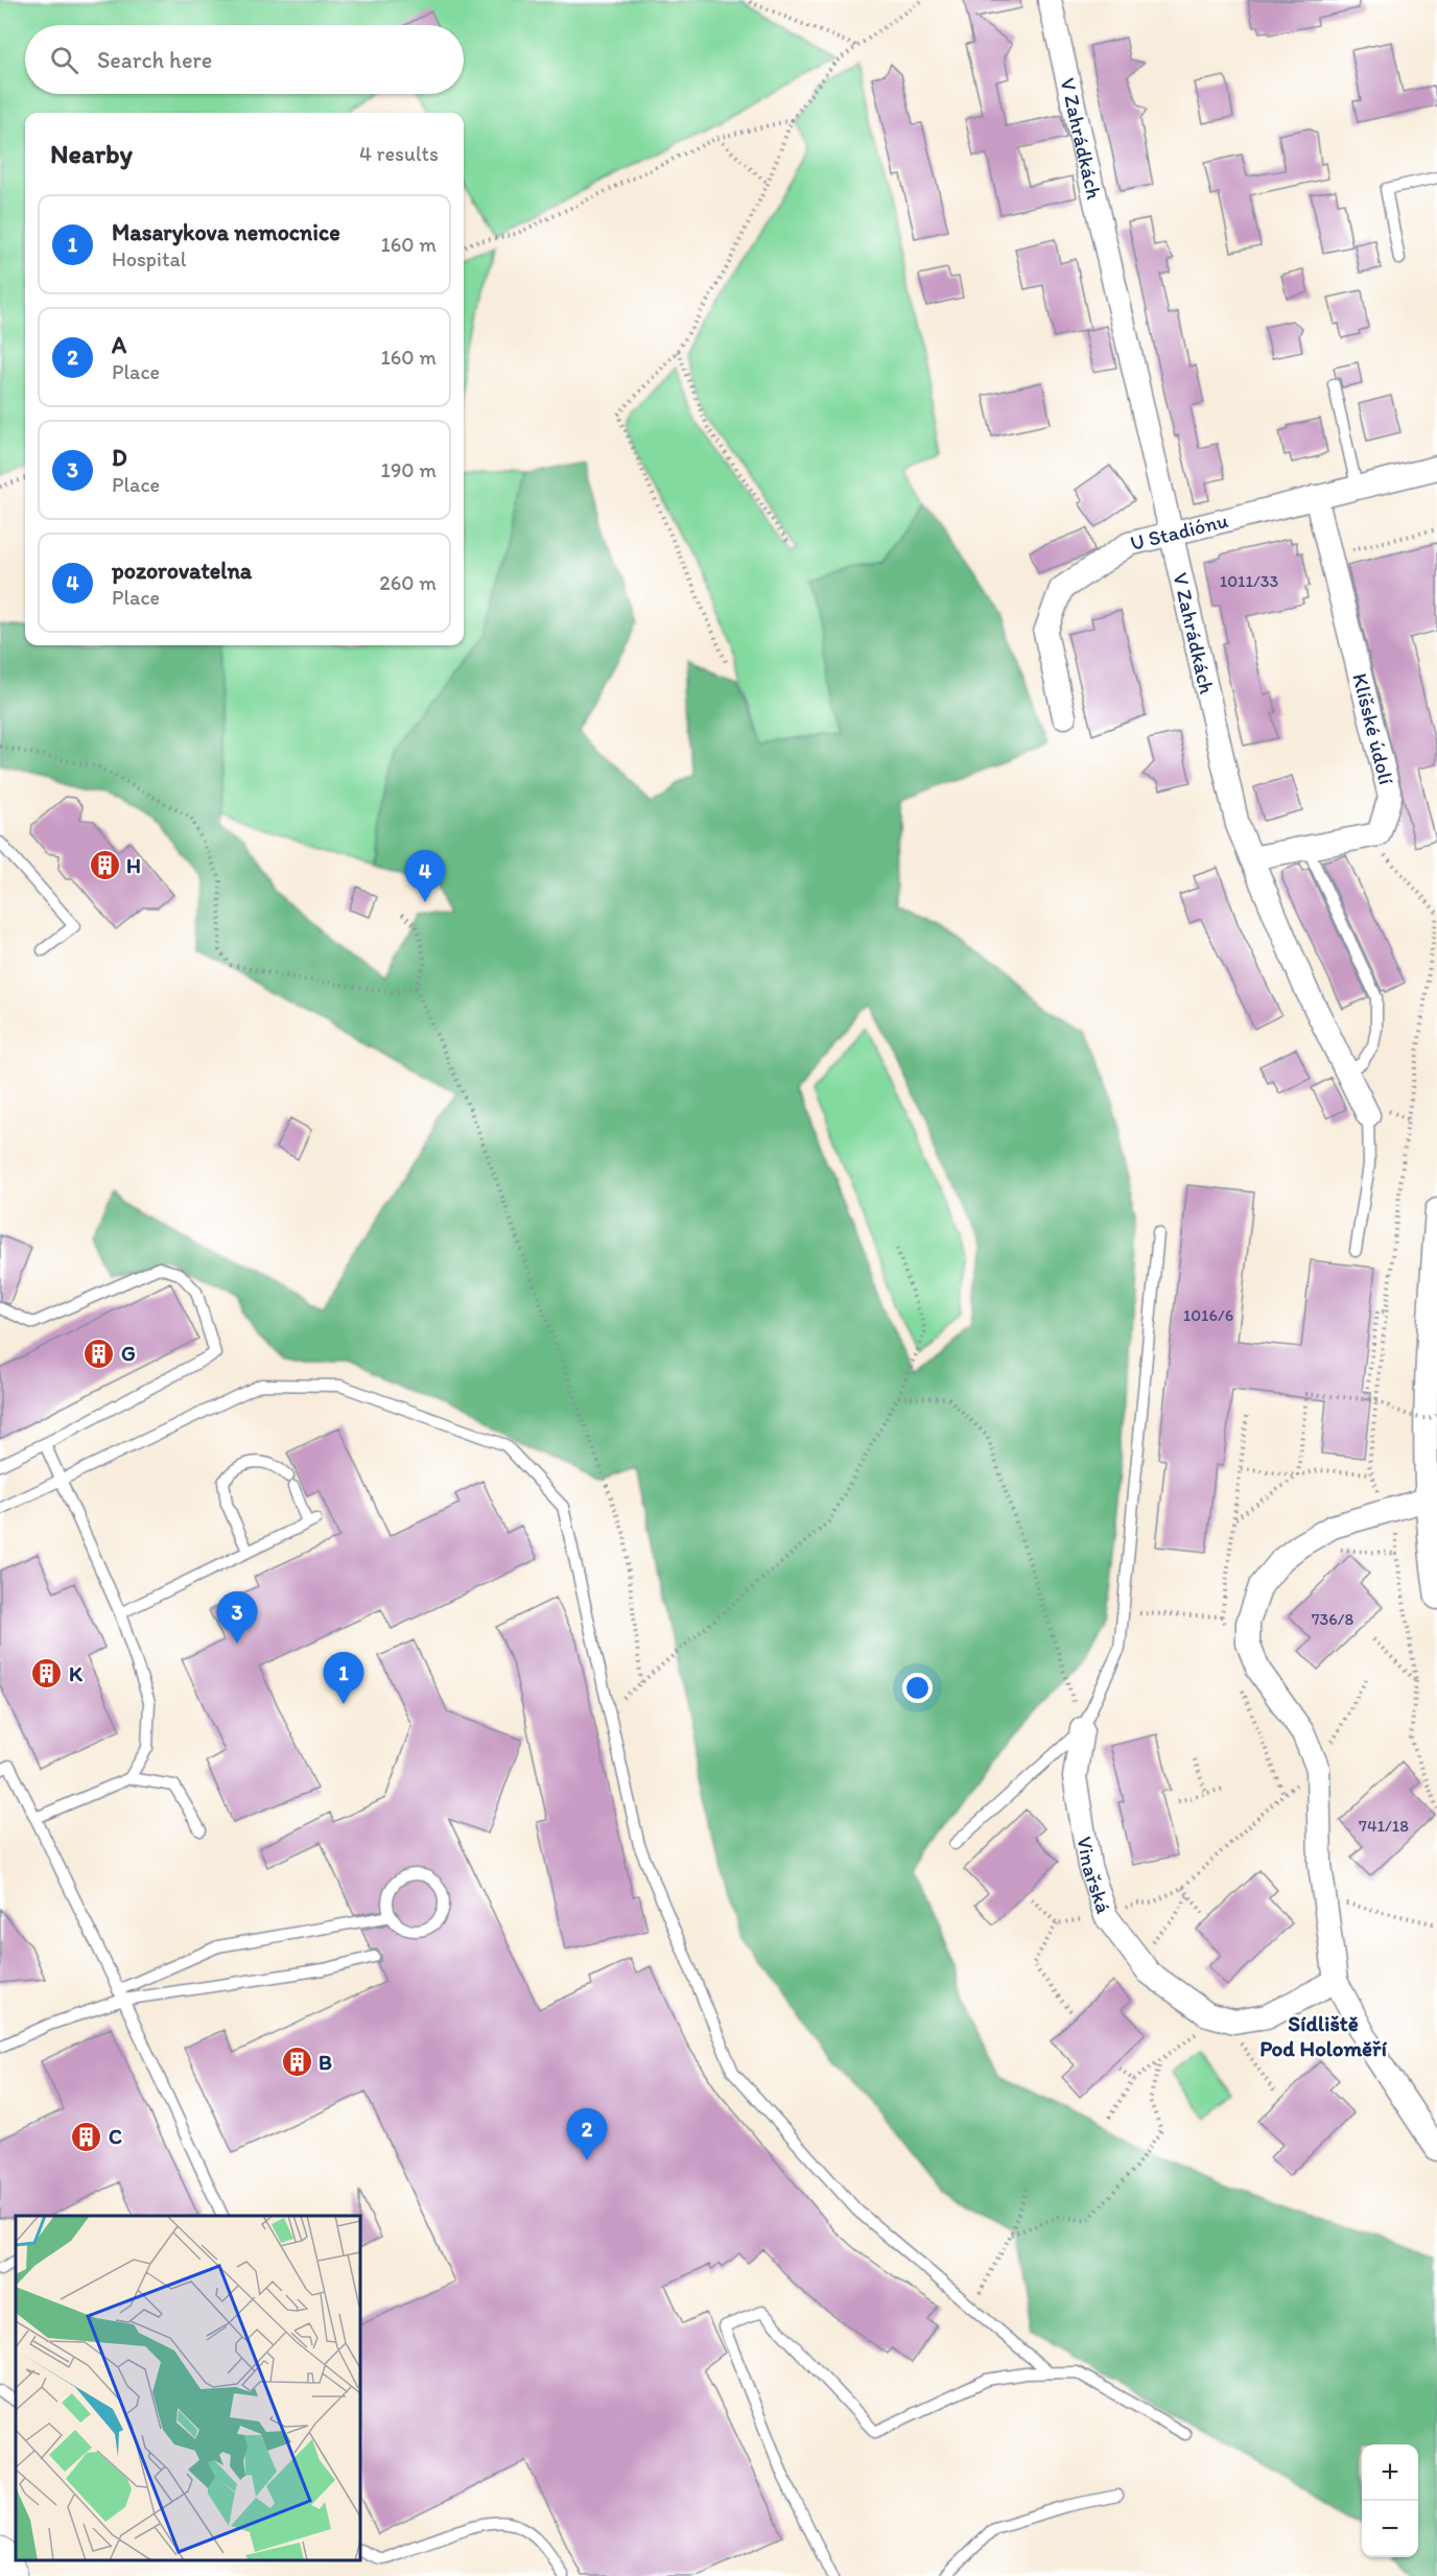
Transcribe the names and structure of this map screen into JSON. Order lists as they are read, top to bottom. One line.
{"streets":{"street":["V Zahrádkách","U Stadiónu","Klíšské údolí","Vinařská"]},"crossings":[["V Zahrádkách","U Stadiónu"],["U Stadiónu","Klíšské údolí"]],"districts":["Sídliště Pod Holoměří"],"places":{"building":["H","G","K","B","C"]},"house_numbers":["1011/33","1016/6","736/8","741/18"],"page":{"search":"Search here","heading":["Nearby","4 results"],"list":[{"mark":"1","name":"Masarykova nemocnice","note":"Hospital","value":"160 m"},{"mark":"2","name":"A","note":"Place","value":"160 m"},{"mark":"3","name":"D","note":"Place","value":"190 m"},{"mark":"4","name":"pozorovatelna","note":"Place","value":"260 m"}],"pins":["4","3","1","2"],"map_buttons":["+","−"]}}
